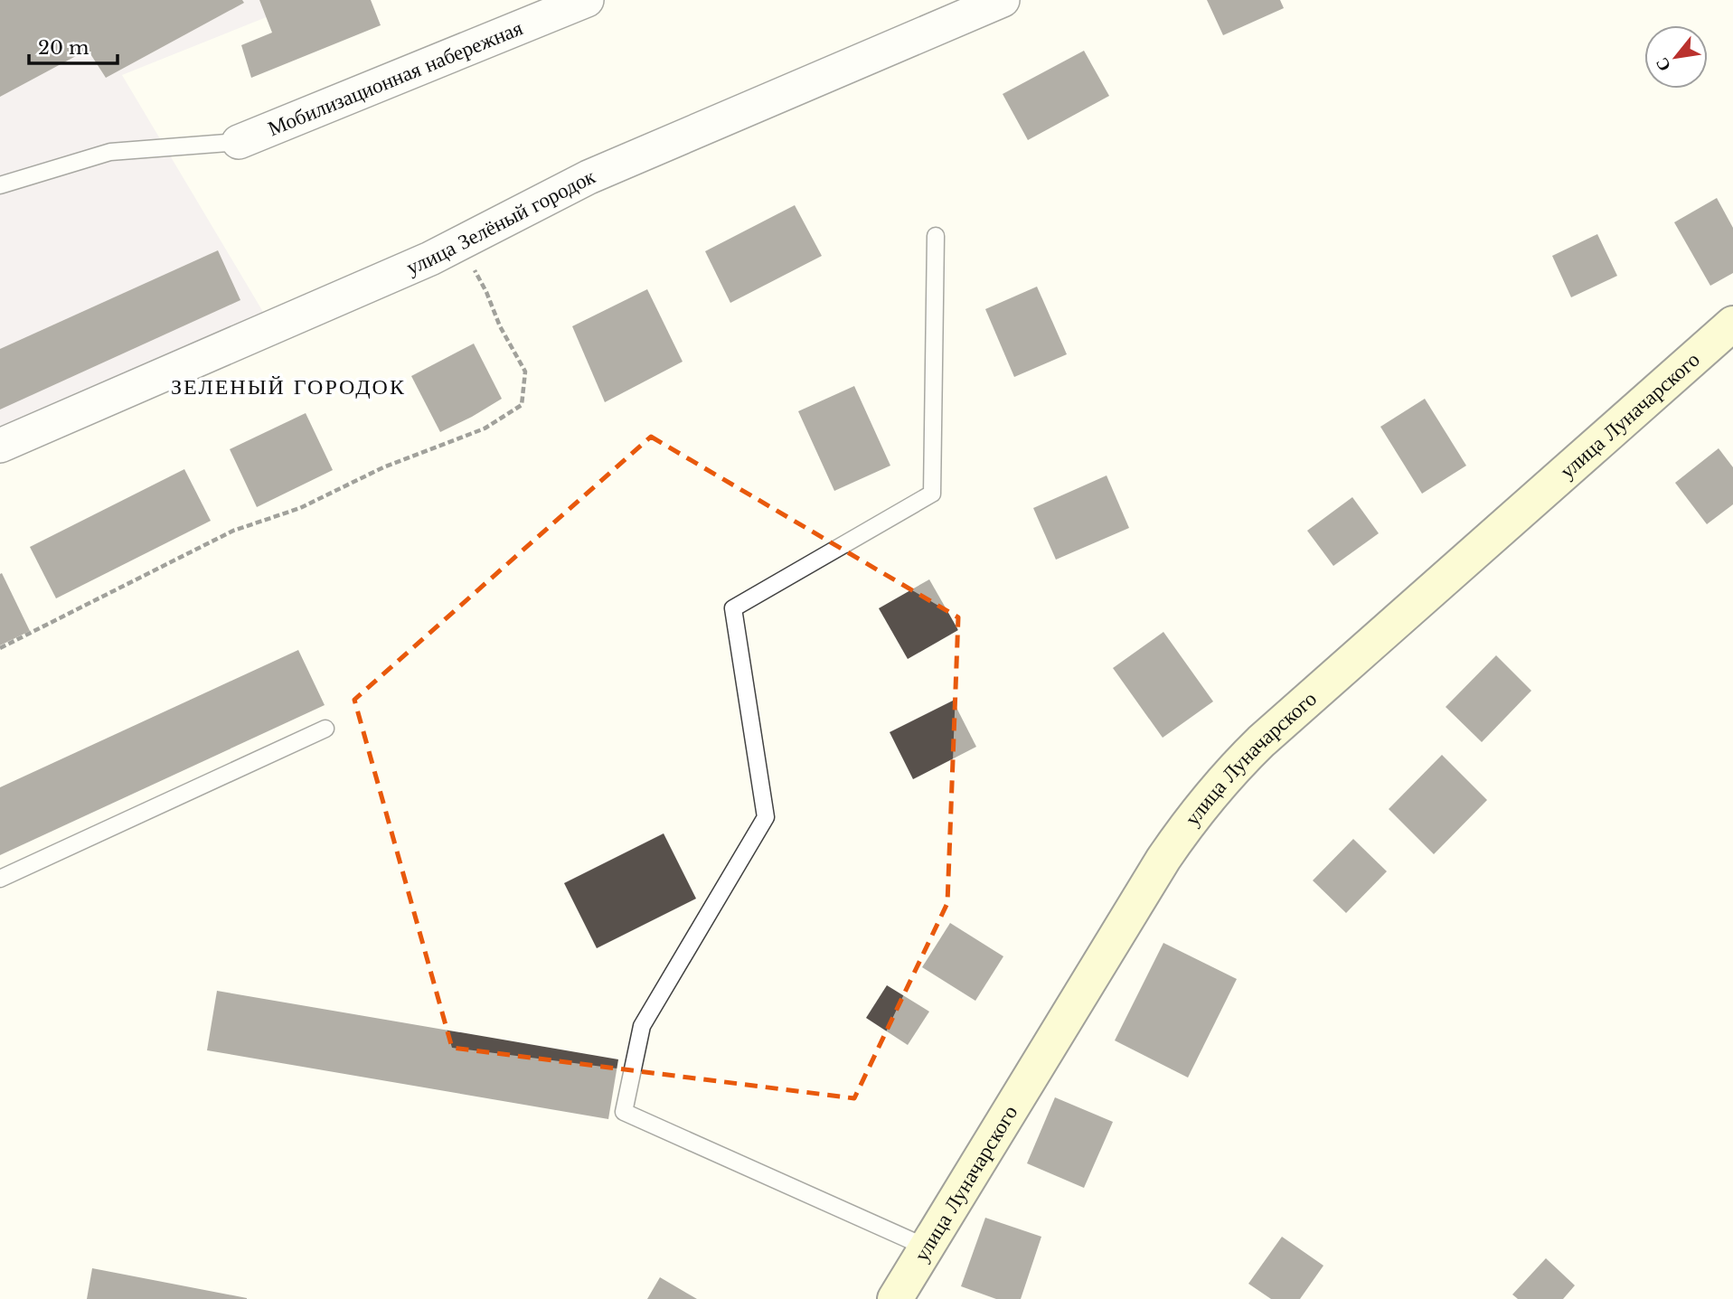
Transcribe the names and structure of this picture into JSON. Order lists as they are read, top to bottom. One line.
{"streets":{"street":["Мобилизационная набережная","улица Зелёный городок","улица Луначарского"]},"districts":["ЗЕЛЕНЫЙ ГОРОДОК"],"scale_bar":"20 m","north":"bottom left"}
